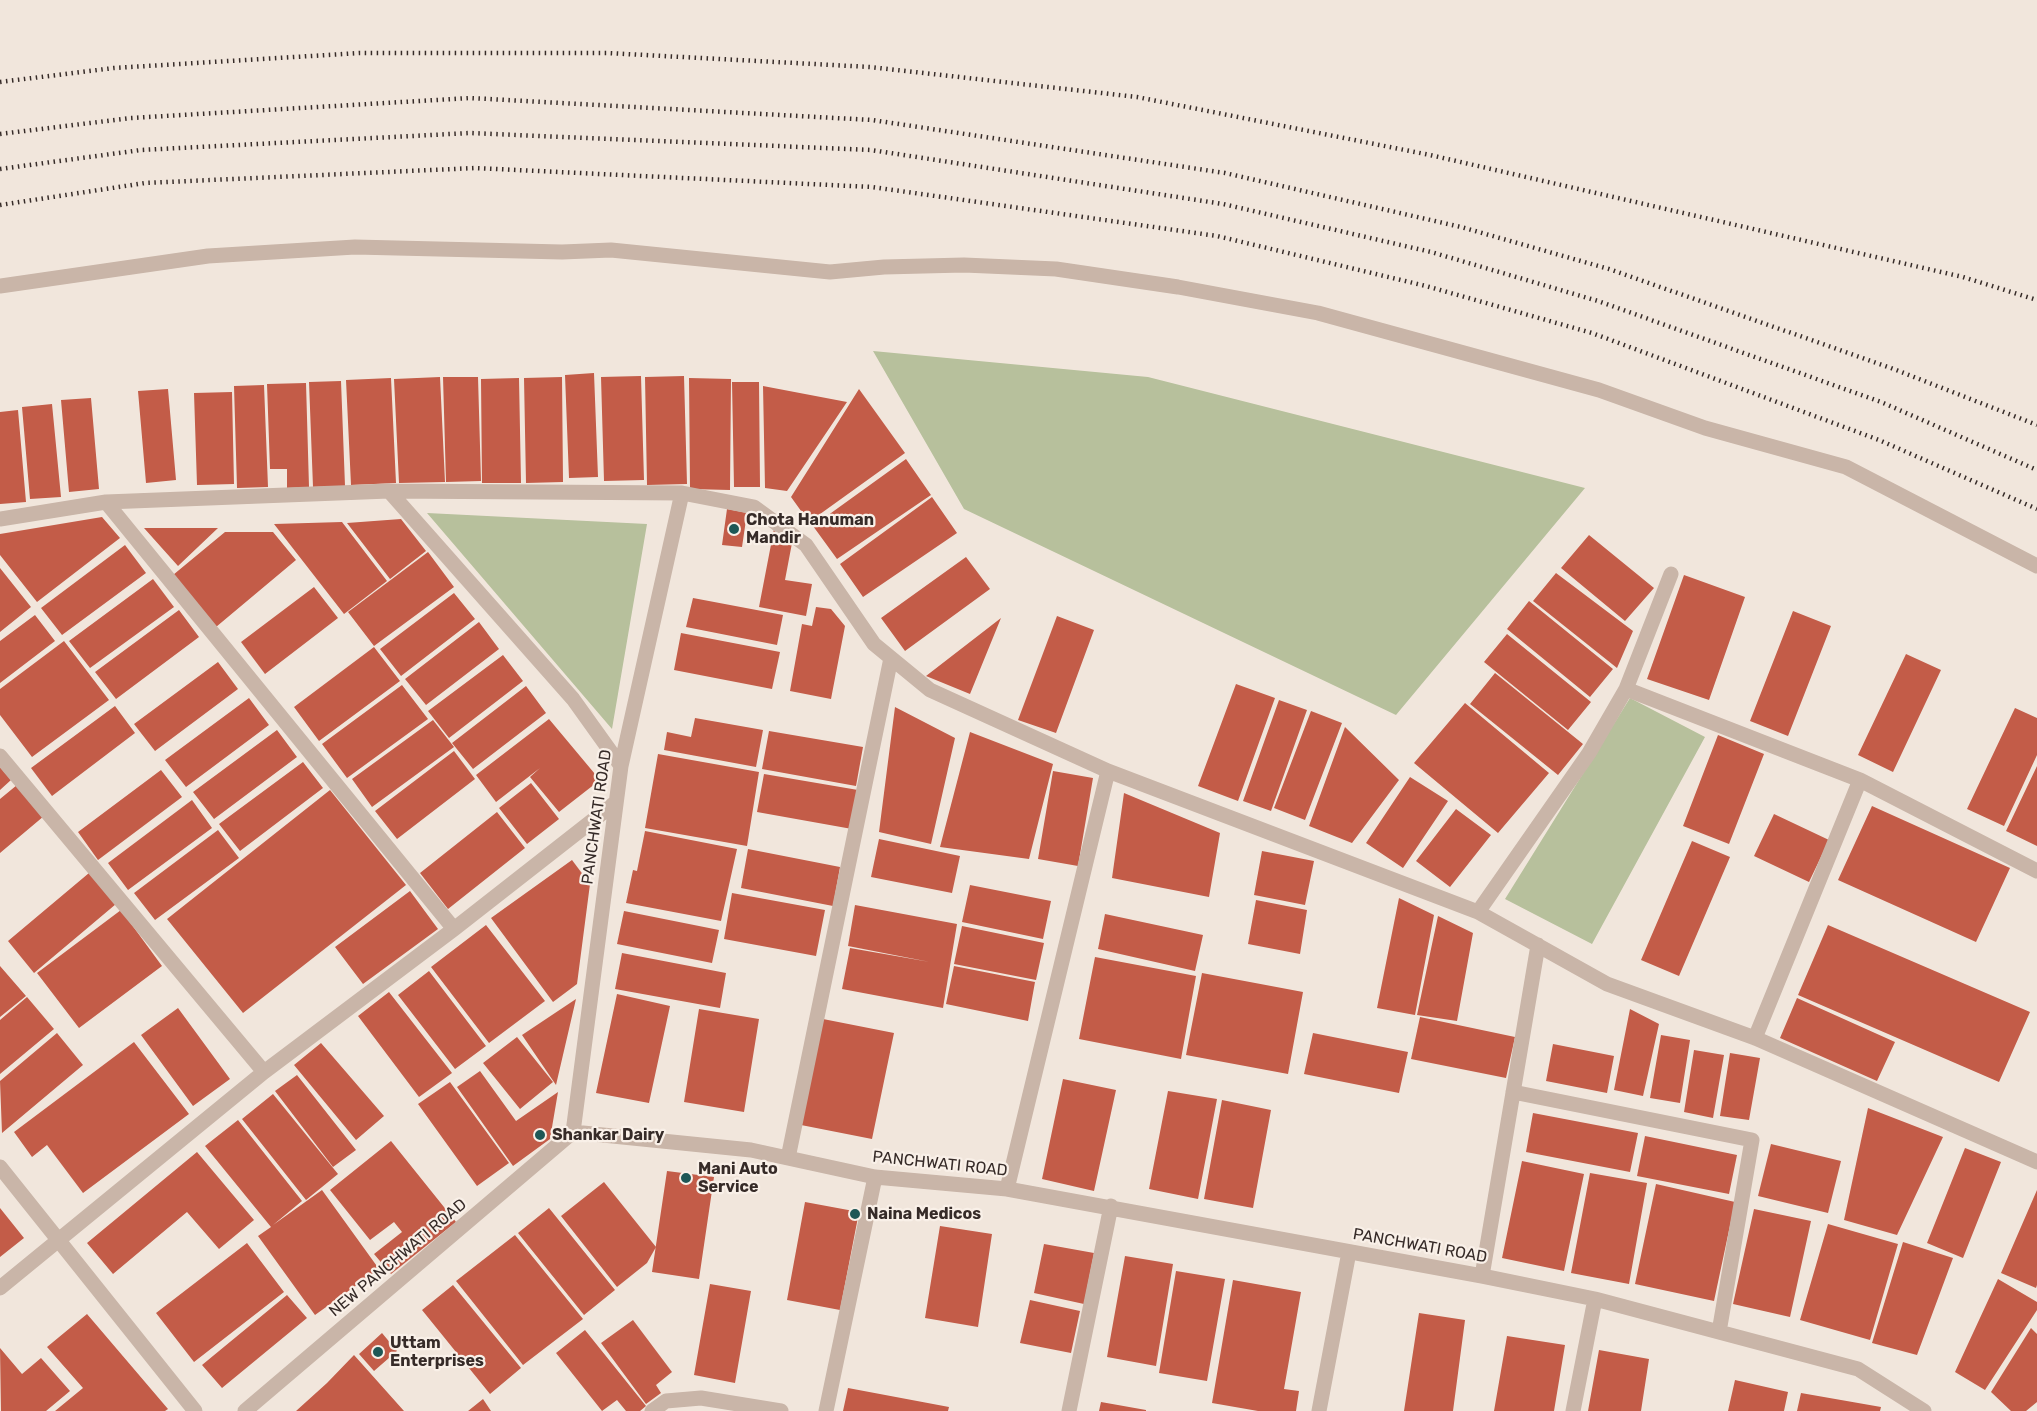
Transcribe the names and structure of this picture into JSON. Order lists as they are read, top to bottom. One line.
{"streets":{"street":["PANCHWATI ROAD","NEW PANCHWATI ROAD"]},"crossings":[["PANCHWATI ROAD","NEW PANCHWATI ROAD"]],"places":["Chota Hanuman Mandir","Shankar Dairy","Mani Auto Service","Naina Medicos","Uttam Enterprises"]}
